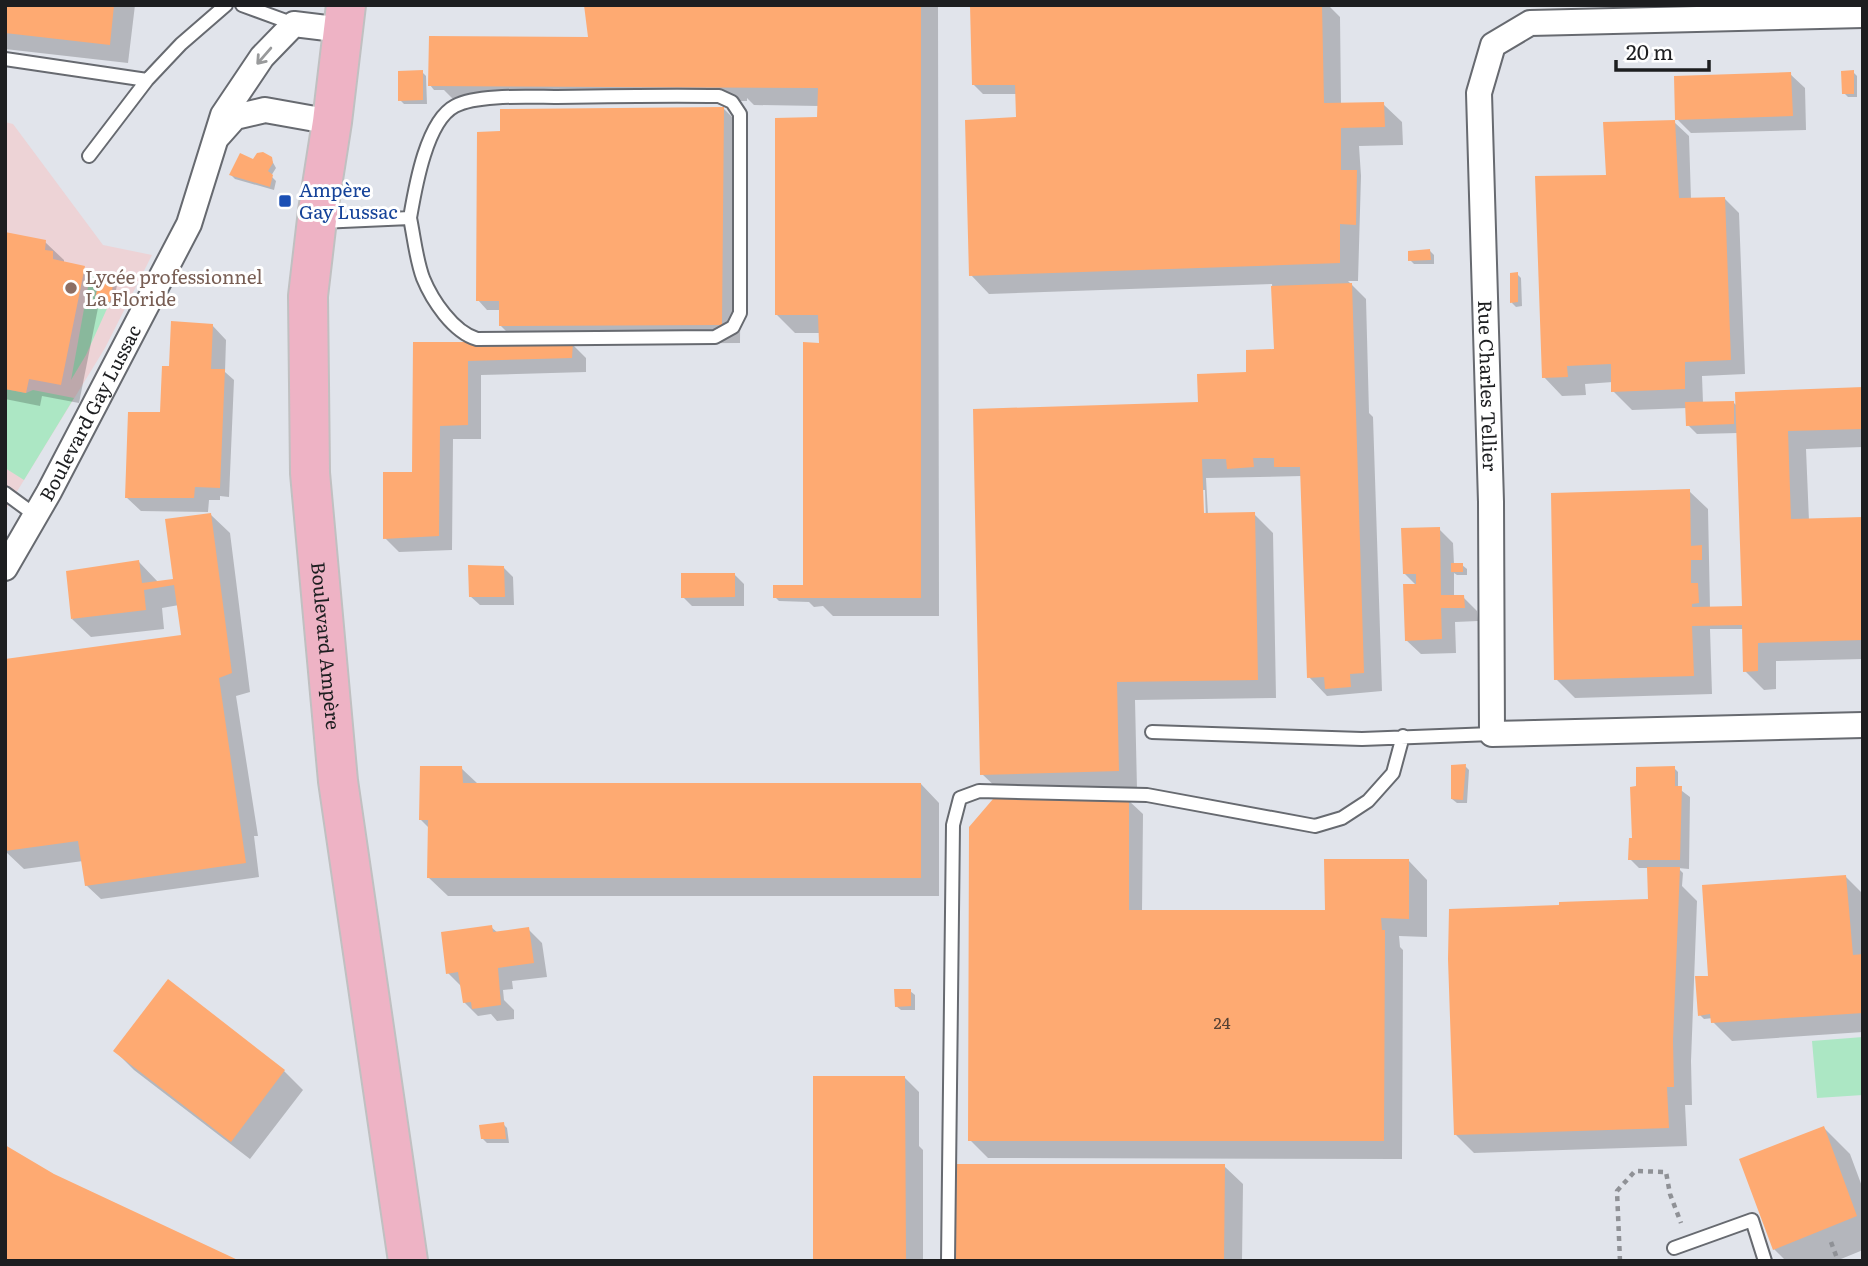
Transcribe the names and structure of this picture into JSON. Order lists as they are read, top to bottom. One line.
{"streets":{"main road":["Boulevard Ampère"],"street":["Rue Charles Tellier","Boulevard Gay Lussac"]},"places":{"transit":["Ampère Gay Lussac"],"other":["Lycée professionnel La Floride"]},"house_numbers":["24"],"scale_bar":"20 m"}
